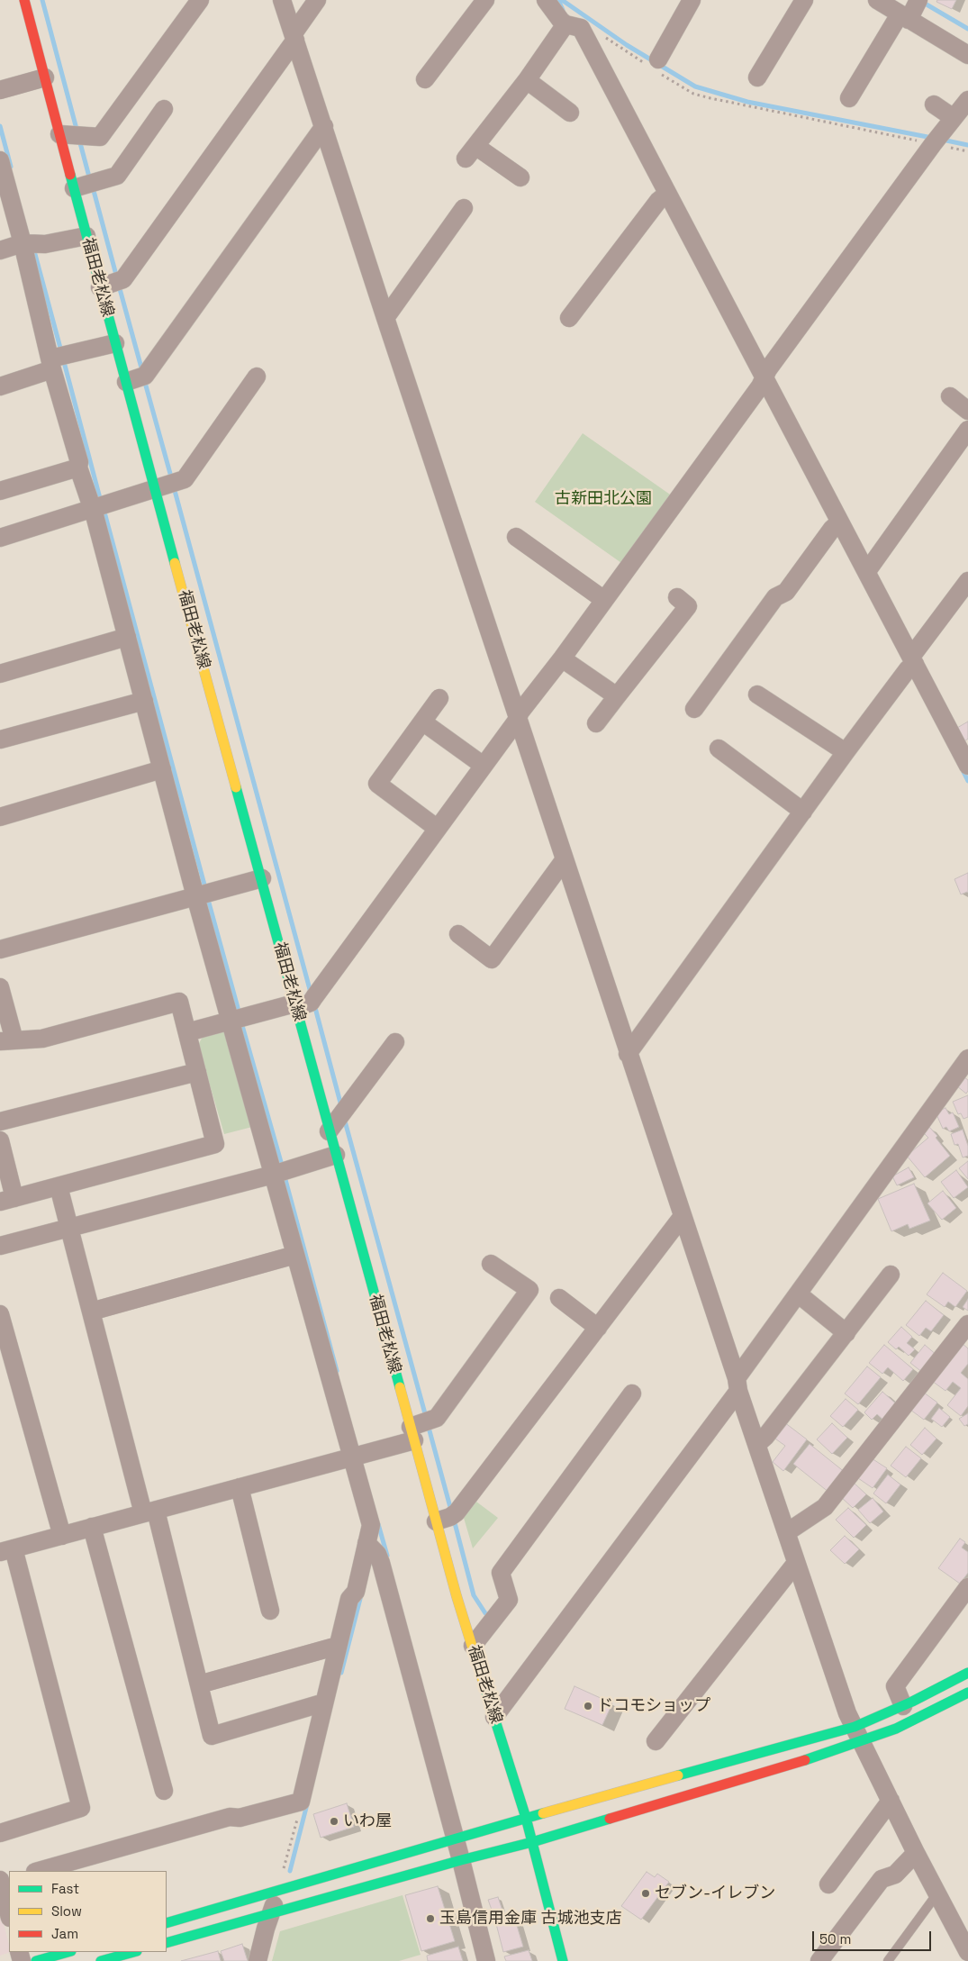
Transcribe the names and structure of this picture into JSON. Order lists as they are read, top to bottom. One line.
{"streets":{"main road":["福田老松線"]},"parks":["古新田北公園"],"places":["ドコモショップ","いわ屋","セブン-イレブン","玉島信用金庫 古城池支店"],"legend":["Fast","Slow","Jam"],"scale_bar":"50 m"}
